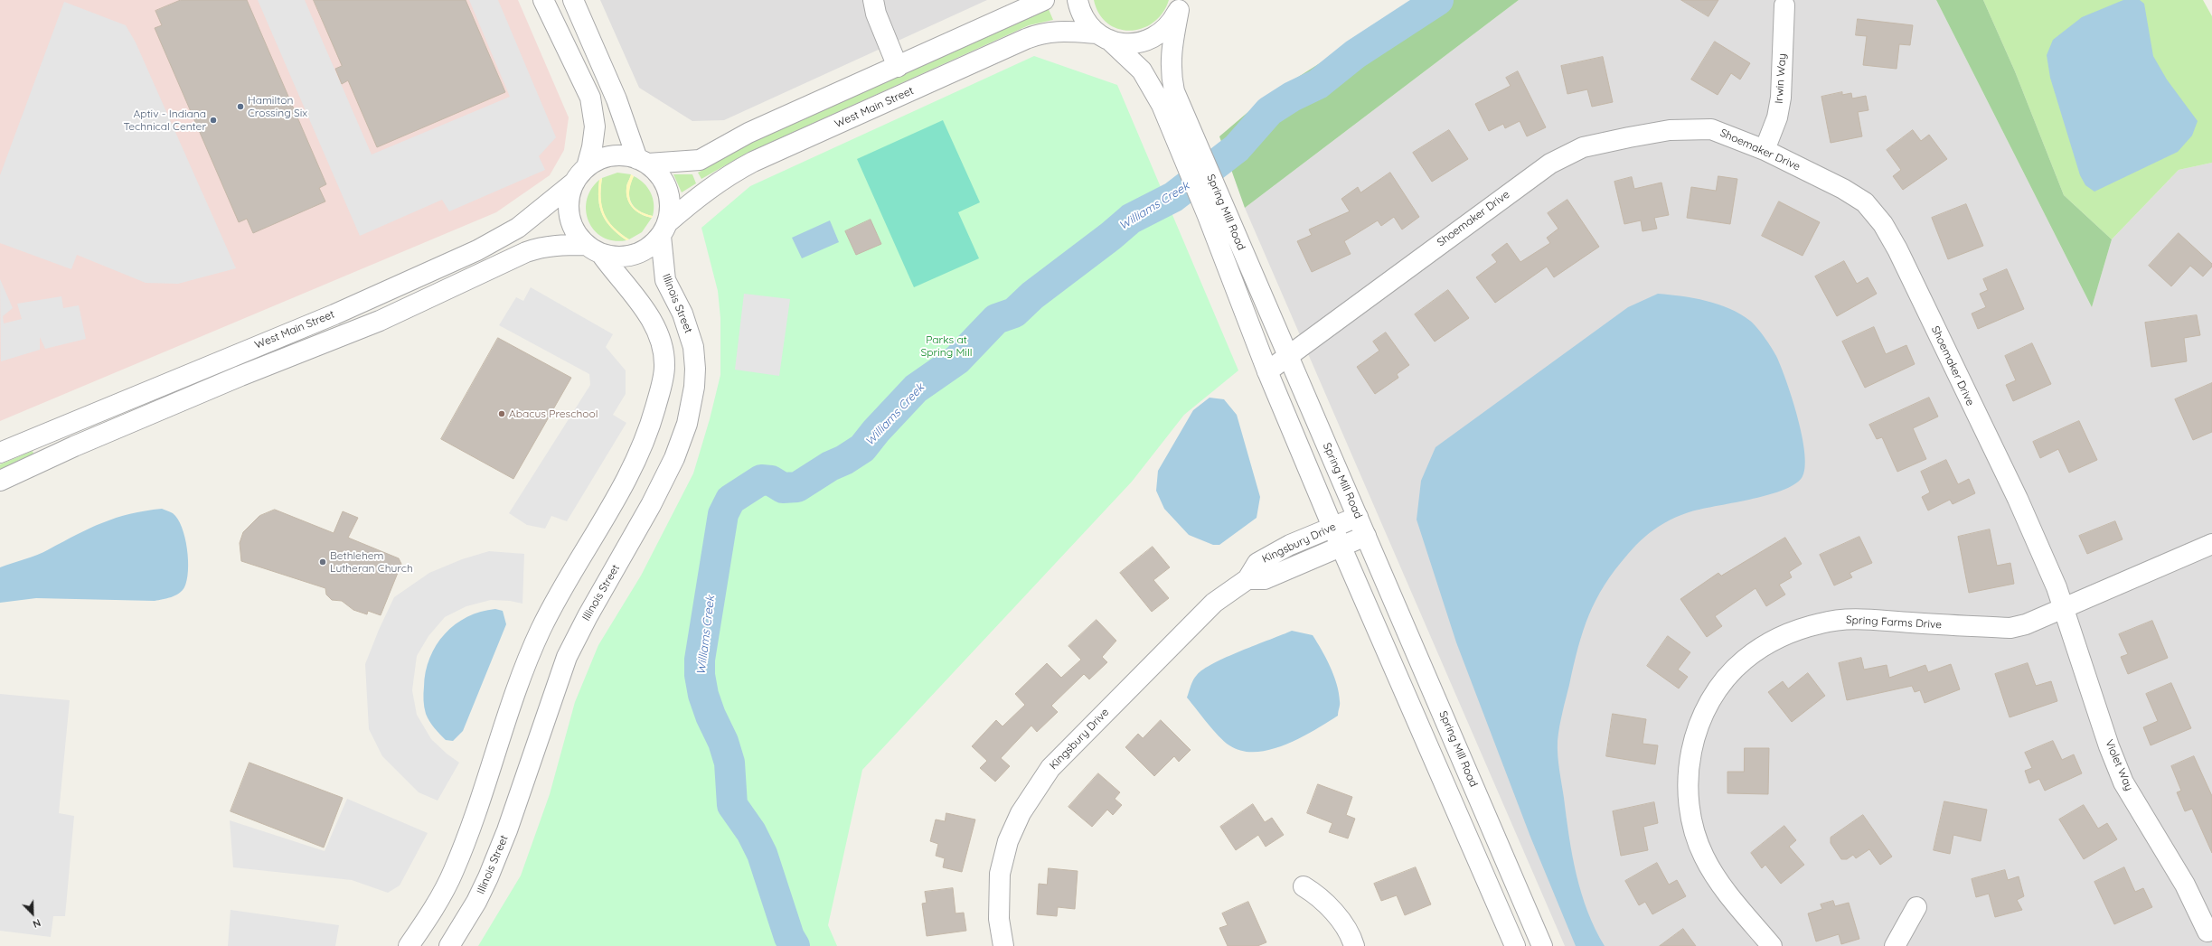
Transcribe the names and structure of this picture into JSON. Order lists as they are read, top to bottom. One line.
{"streets":{"street":["Irwin Way","West Main Street","Shoemaker Drive","Spring Mill Road","Illinois Street","Kingsbury Drive","Spring Farms Drive","Violet Way"]},"crossings":[["Irwin Way","Shoemaker Drive"],["West Main Street","Spring Mill Road"],["West Main Street","Illinois Street"],["Shoemaker Drive","Spring Mill Road"],["Shoemaker Drive","Spring Farms Drive"],["Shoemaker Drive","Violet Way"],["Spring Mill Road","Kingsbury Drive"],["Spring Farms Drive","Violet Way"]],"water":["Williams Creek"],"parks":["Parks at Spring Mill"],"places":["Hamilton Crossing Six","Aptiv - Indiana Technical Center","Abacus Preschool","Bethlehem Lutheran Church"],"north":"bottom right"}
